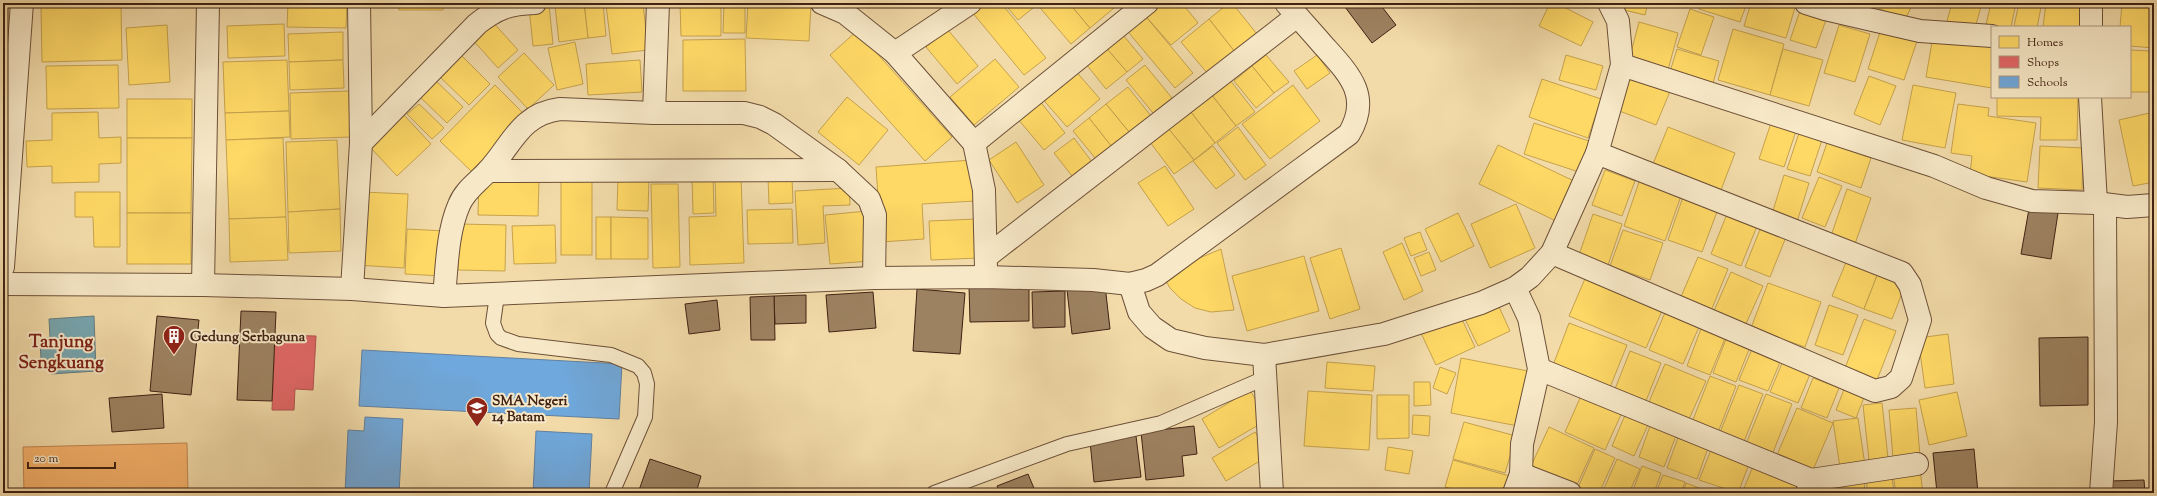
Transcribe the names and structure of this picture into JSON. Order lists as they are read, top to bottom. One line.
{"districts":["Tanjung Sengkuang"],"places":{"building":["Gedung Serbaguna"],"school or university":["SMA Negeri 14 Batam"]},"legend":["Homes","Shops","Schools"],"scale_bar":"20 m"}
